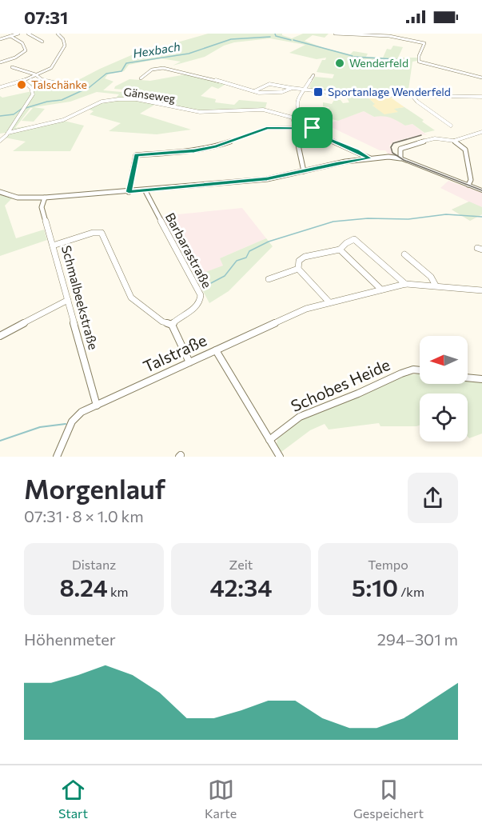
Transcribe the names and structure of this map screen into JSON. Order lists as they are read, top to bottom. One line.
{"streets":{"street":["Gänseweg","Barbarastraße","Schmalbeekstraße","Talstraße","Schobes Heide"]},"crossings":[["Schmalbeekstraße","Talstraße"]],"water":["Hexbach"],"places":{"other":["Wenderfeld","Talschänke"],"transit":["Sportanlage Wenderfeld"]},"north":"left","page":{"status":"07:31","heading":["Morgenlauf","07:31 · 8 × 1.0 km"],"stats":[["Distanz","8.24 km"],["Zeit","42:34"],["Tempo","5:10 /km"]],"chart":["Höhenmeter","294–301 m"],"tabs":["Start","Karte","Gespeichert"]}}
